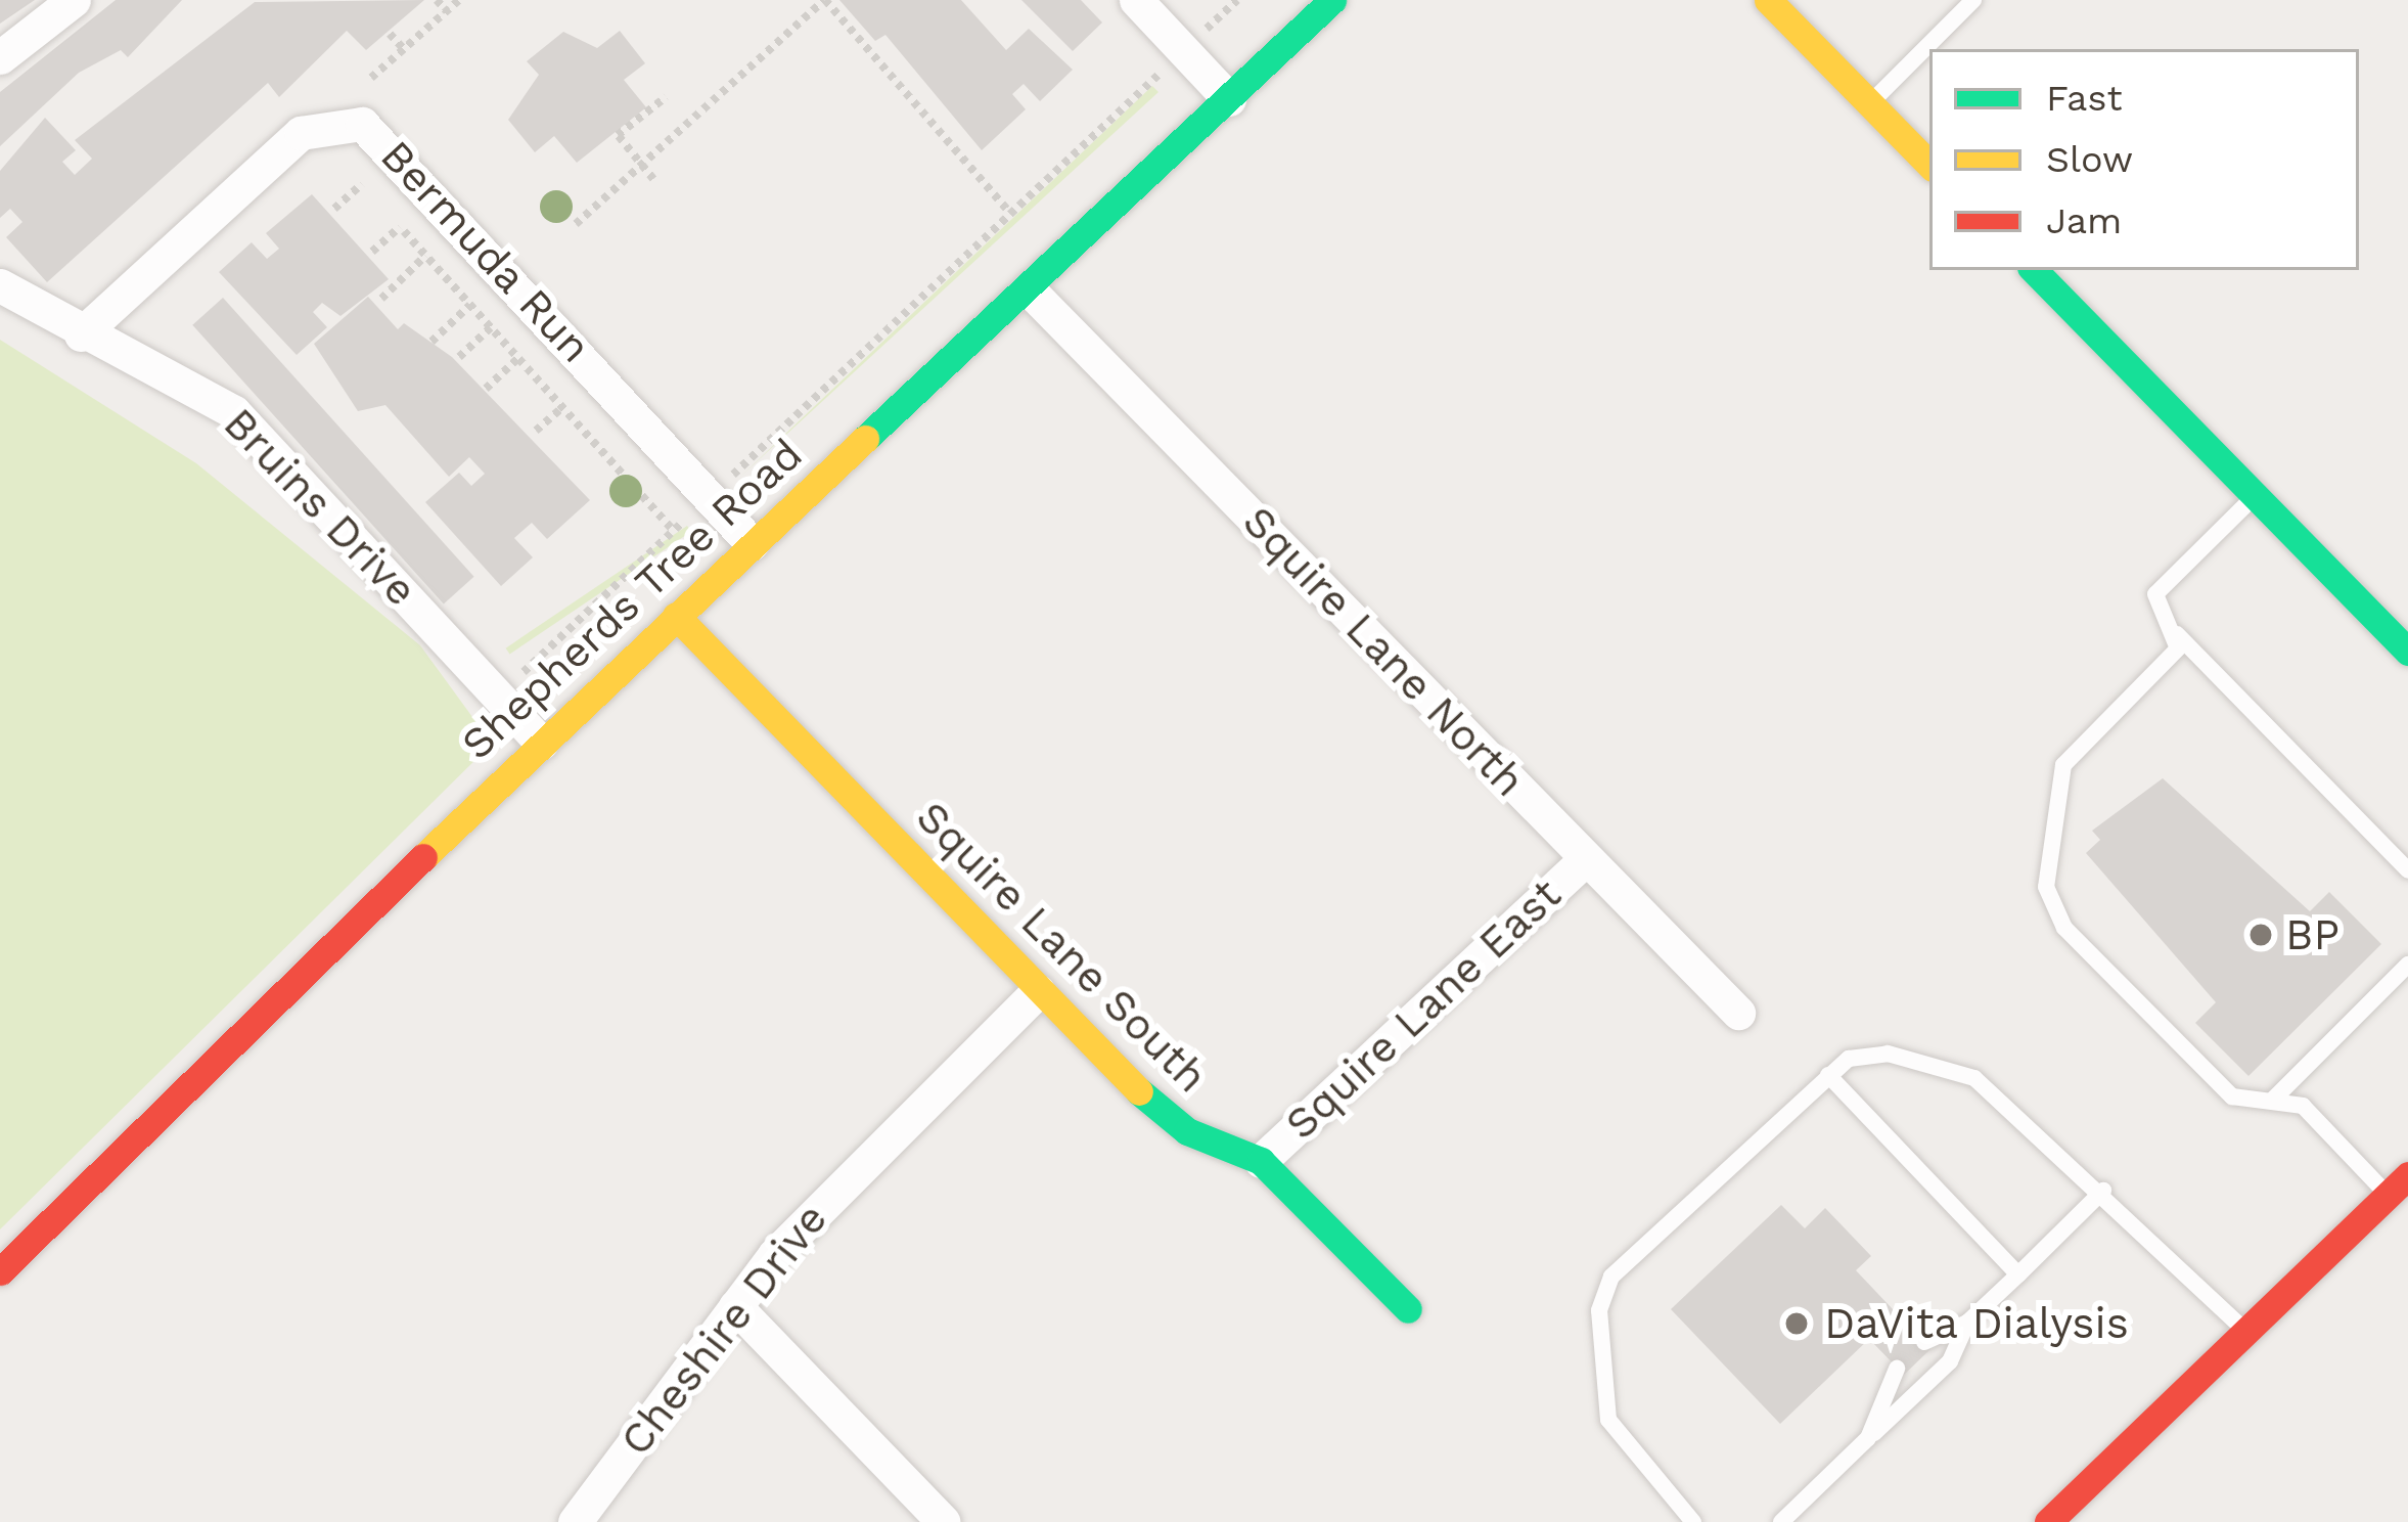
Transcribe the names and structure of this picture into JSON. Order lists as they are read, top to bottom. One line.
{"streets":{"street":["Bermuda Run","Bruins Drive","Shepherds Tree Road","Squire Lane North","Squire Lane South","Squire Lane East","Cheshire Drive"]},"crossings":[["Bermuda Run","Bruins Drive"],["Bermuda Run","Shepherds Tree Road"],["Bruins Drive","Shepherds Tree Road"],["Shepherds Tree Road","Squire Lane North"],["Shepherds Tree Road","Squire Lane South"],["Squire Lane North","Squire Lane East"],["Squire Lane South","Squire Lane East"],["Squire Lane South","Cheshire Drive"]],"places":["BP","DaVita Dialysis"],"legend":["Fast","Slow","Jam"]}
